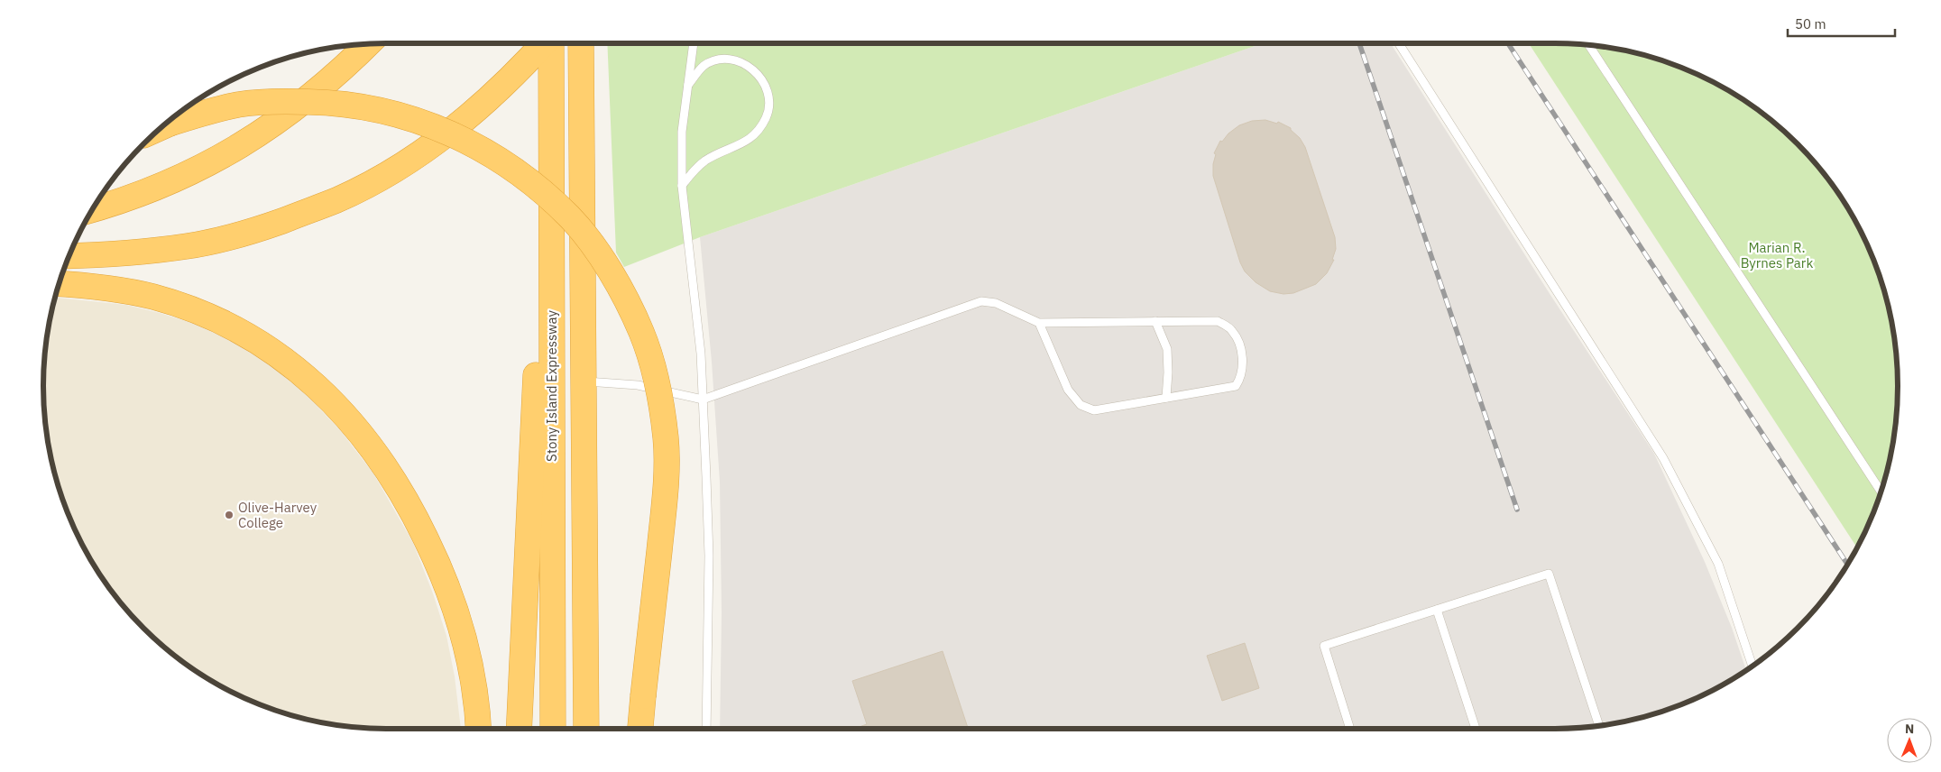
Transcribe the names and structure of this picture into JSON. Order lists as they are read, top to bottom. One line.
{"streets":{"highway":["Stony Island Expressway"]},"parks":["Marian R. Byrnes Park"],"places":["Olive-Harvey College"],"scale_bar":"50 m","north":"top"}
